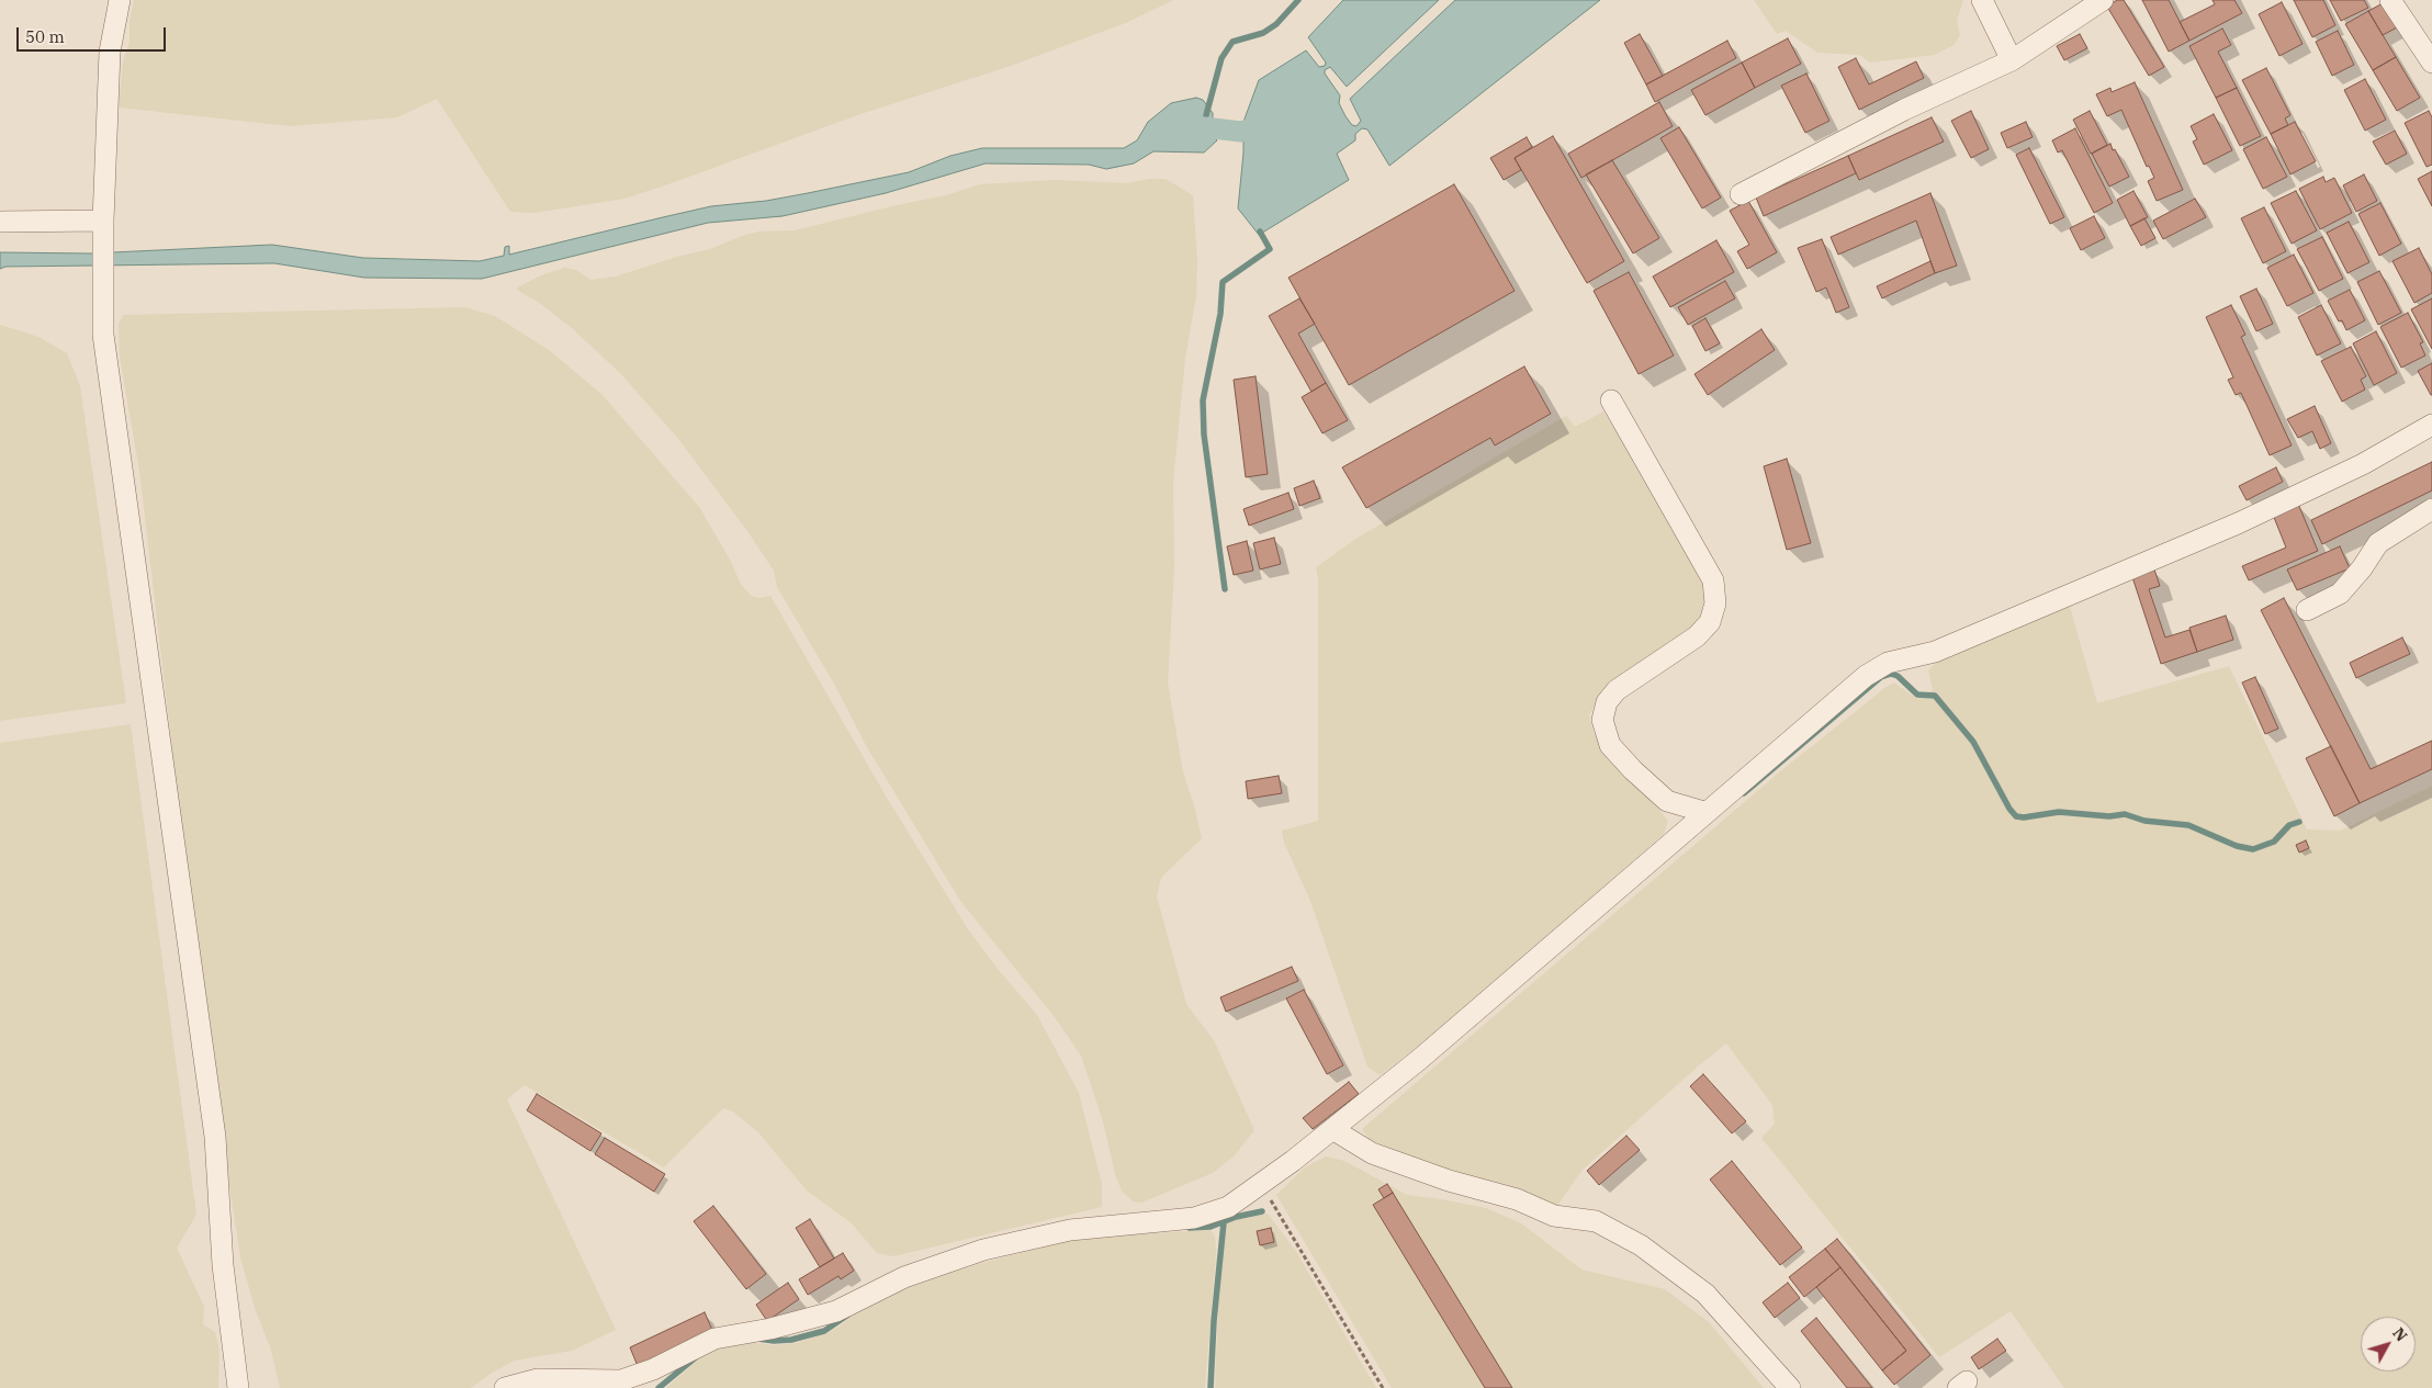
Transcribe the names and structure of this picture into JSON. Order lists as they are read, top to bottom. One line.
{"scale_bar":"50 m","north":"top right"}
